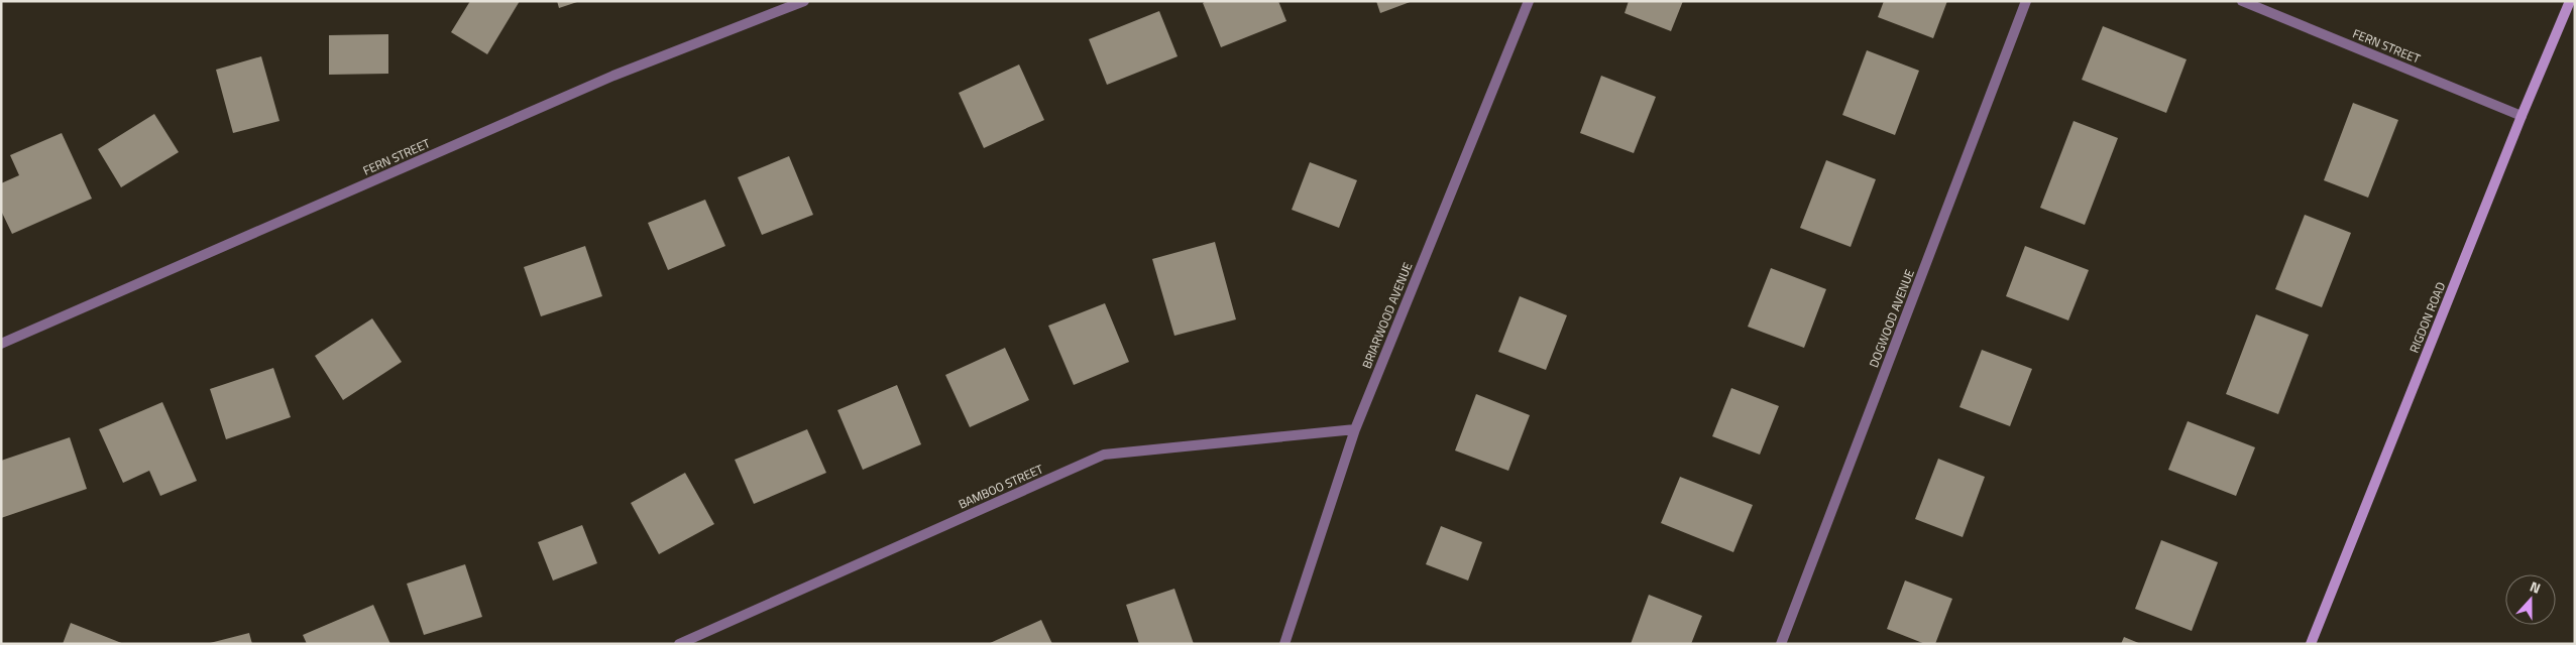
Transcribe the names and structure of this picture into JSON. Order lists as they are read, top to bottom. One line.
{"streets":{"street":["FERN STREET","BRIARWOOD AVENUE","RIGDON ROAD","DOGWOOD AVENUE","BAMBOO STREET"]},"crossings":[["FERN STREET","RIGDON ROAD"],["BRIARWOOD AVENUE","BAMBOO STREET"]],"north":"top"}
